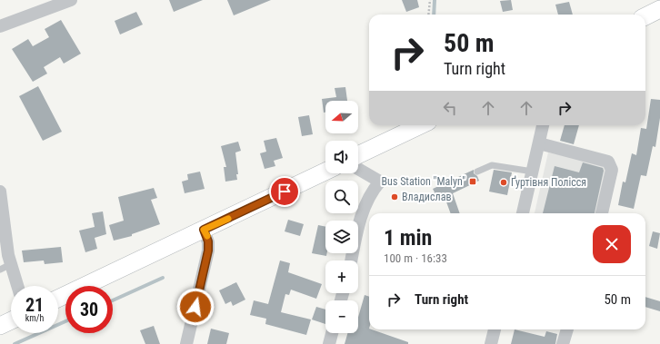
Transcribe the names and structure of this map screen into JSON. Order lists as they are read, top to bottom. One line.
{"places":{"transit":["Bus Station \"Malyn\""],"other":["Ґуртівня Полісся","Владислав"]},"north":"left","page":{"turn":["50 m","Turn right"],"map_buttons":["+","−"],"heading":["1 min","100 m · 16:33"],"list":[{"name":"Turn right","value":"50 m"}],"speed":"21 km/h","limit":"30"}}
